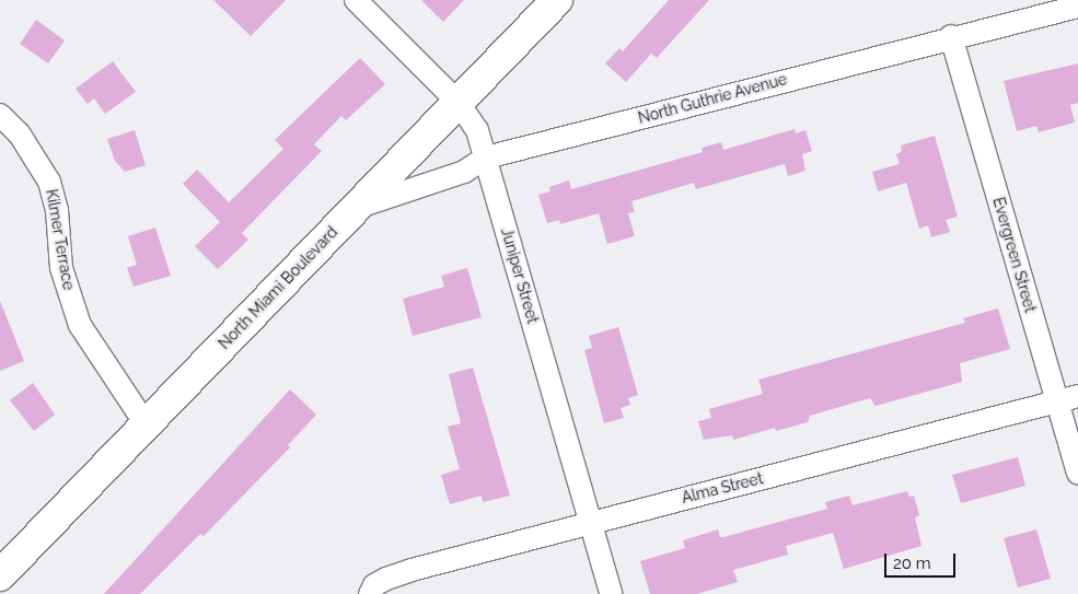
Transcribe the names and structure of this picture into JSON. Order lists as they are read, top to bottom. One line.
{"streets":{"main road":["North Miami Boulevard"],"street":["North Guthrie Avenue","Kilmer Terrace","Evergreen Street","Juniper Street","Alma Street"]},"crossings":[["North Guthrie Avenue","Evergreen Street"],["North Guthrie Avenue","Juniper Street"],["North Guthrie Avenue","North Miami Boulevard"],["Kilmer Terrace","North Miami Boulevard"],["Evergreen Street","Alma Street"],["Juniper Street","North Miami Boulevard"],["Juniper Street","Alma Street"]],"scale_bar":"20 m"}
